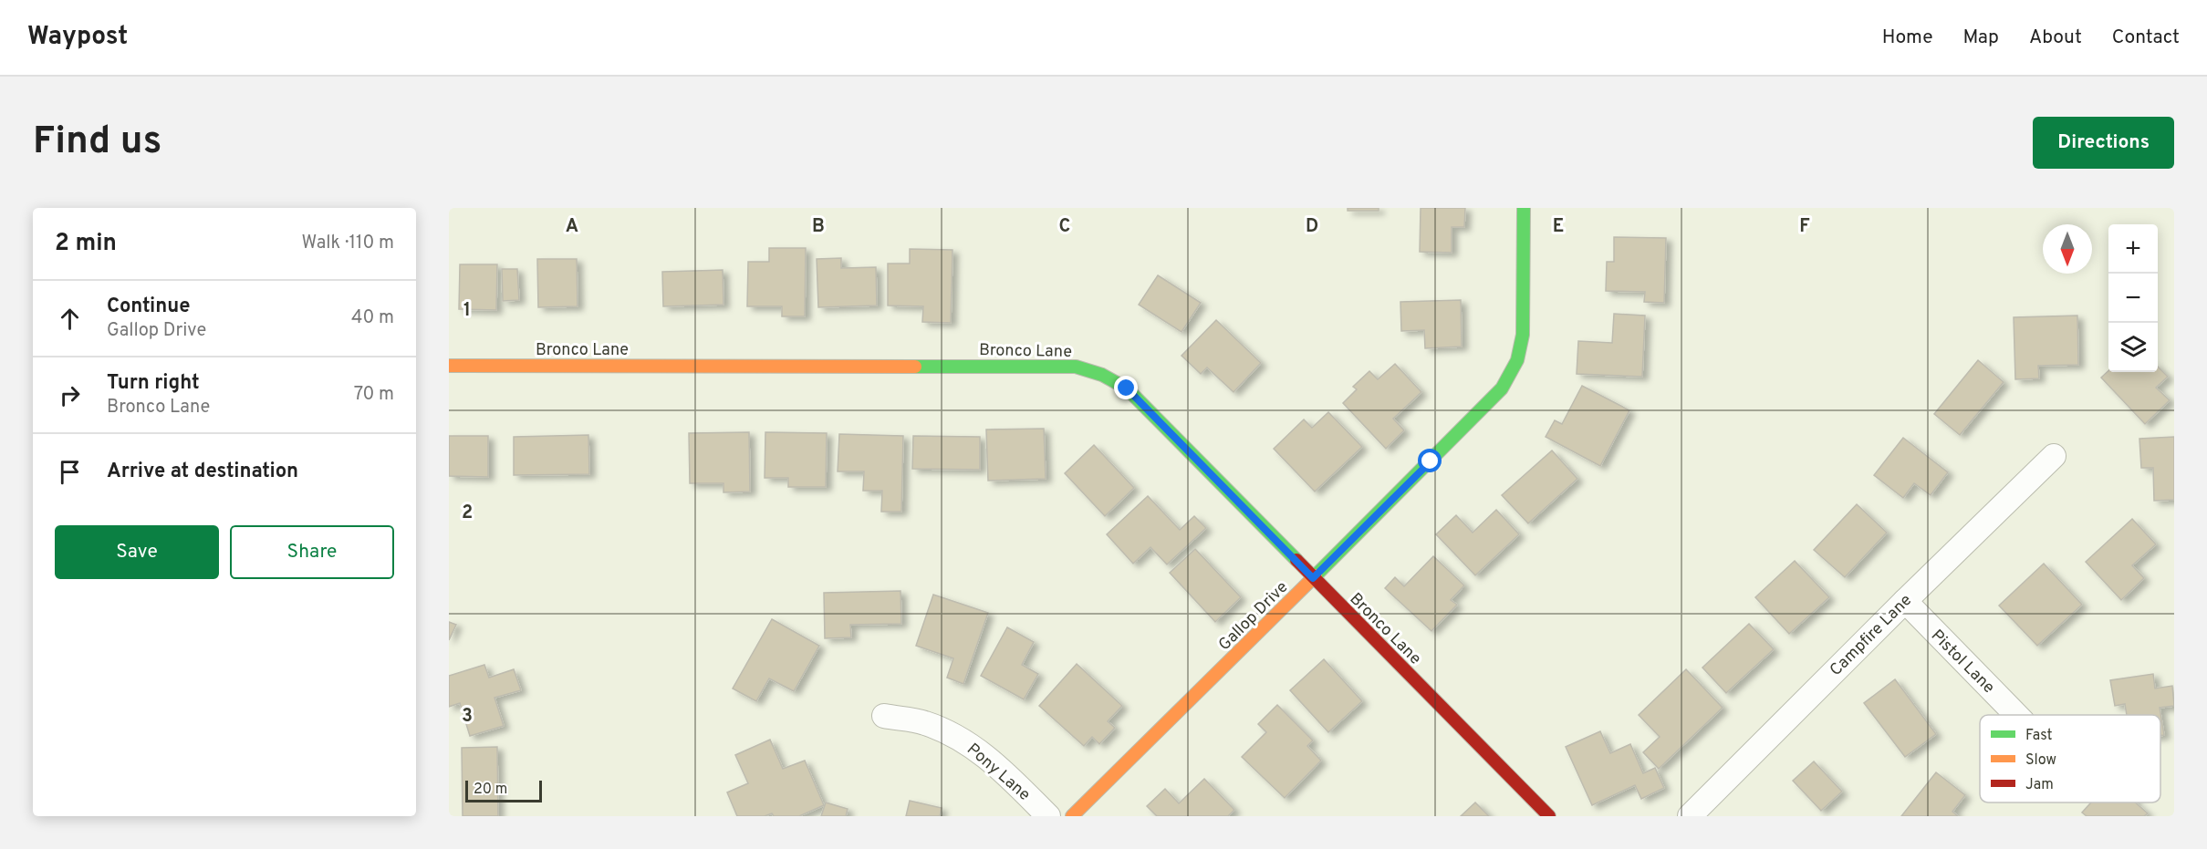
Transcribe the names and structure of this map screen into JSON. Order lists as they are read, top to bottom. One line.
{"streets":{"street":["Bronco Lane","Gallop Drive","Campfire Lane","Pistol Lane","Pony Lane"]},"crossings":[["Bronco Lane","Gallop Drive"],["Campfire Lane","Pistol Lane"]],"legend":["Fast","Slow","Jam"],"scale_bar":"20 m","north":"bottom","page":{"header":"Waypost","nav":["Home","Map","About","Contact"],"buttons":["Directions",["Save","Share"]],"title":"Find us","heading":["2 min","Walk · 110 m"],"map_buttons":["+","−"],"list":[["Continue","Gallop Drive","40 m"],["Turn right","Bronco Lane","70 m"],"Arrive at destination"],"scale":"20 m"},"grid":{"columns":["A","B","C","D","E","F"],"rows":["1","2","3"]}}
